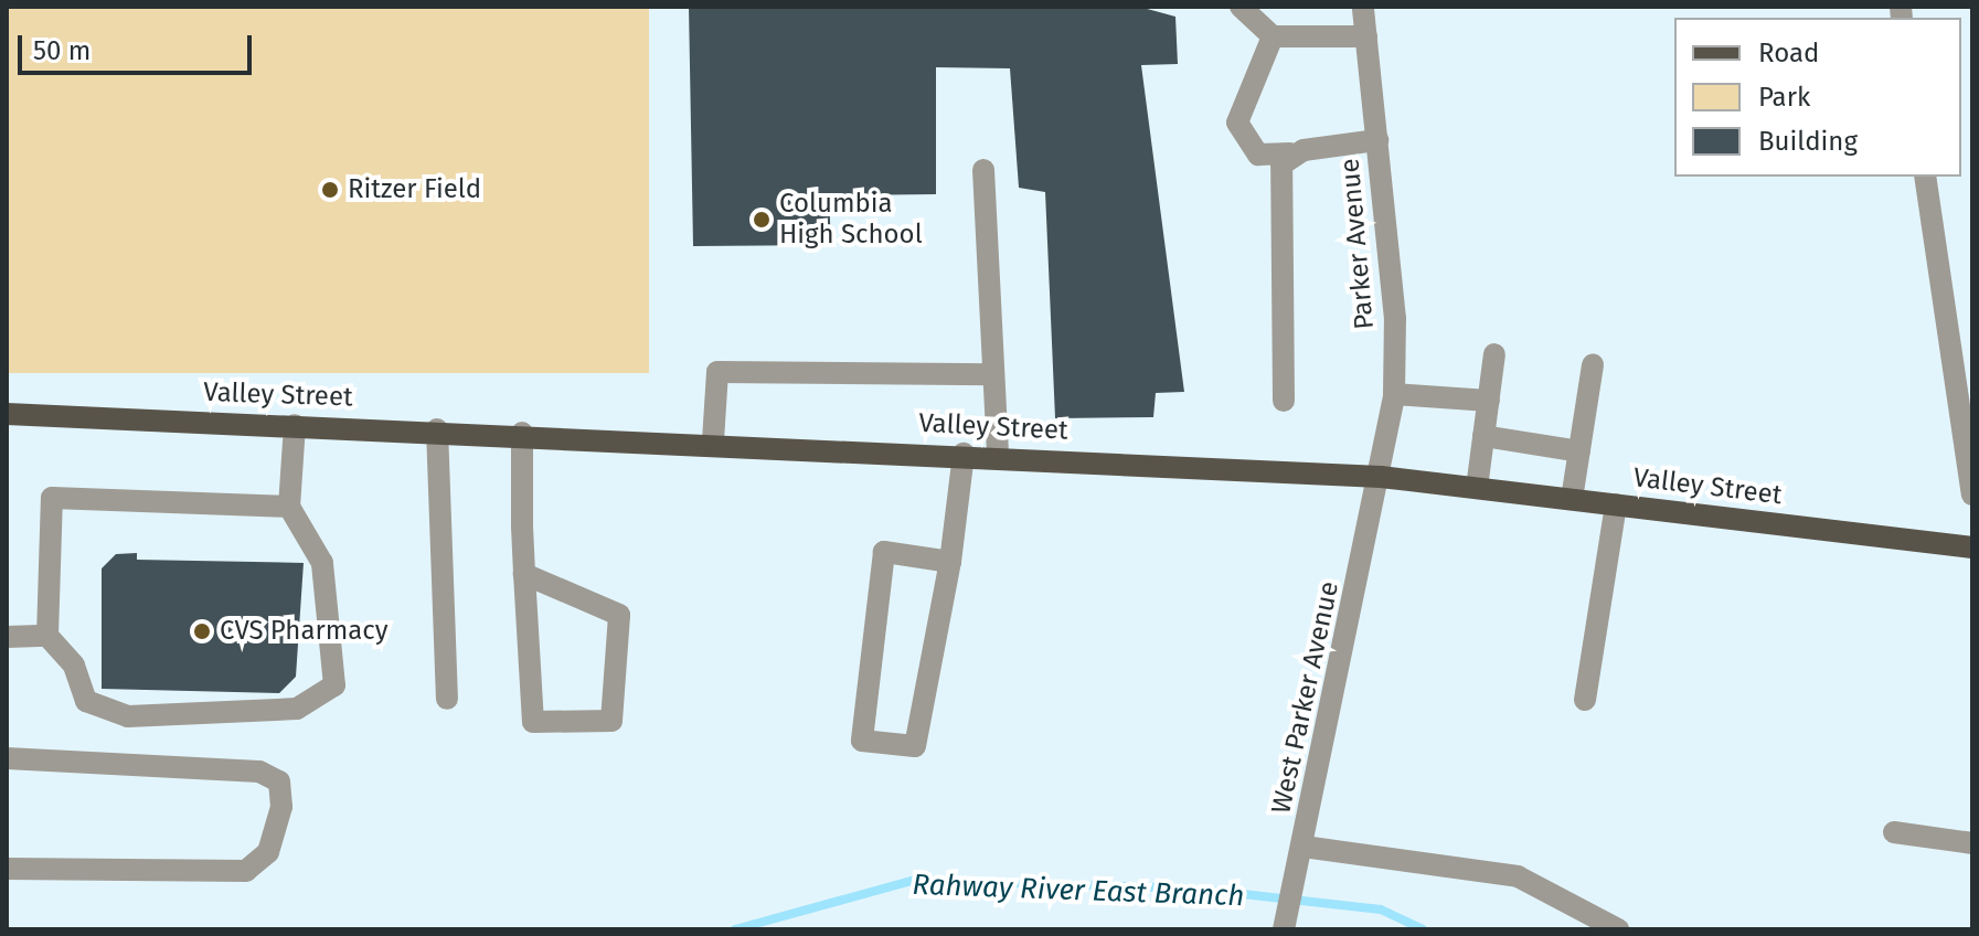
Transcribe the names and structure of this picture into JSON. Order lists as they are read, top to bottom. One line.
{"streets":{"main road":["Valley Street"],"street":["Parker Avenue","West Parker Avenue"]},"crossings":[["Parker Avenue","Valley Street"],["Parker Avenue","West Parker Avenue"],["Valley Street","West Parker Avenue"]],"water":["Rahway River East Branch"],"places":["Ritzer Field","Columbia High School","CVS Pharmacy"],"legend":["Road","Park","Building"],"scale_bar":"50 m"}
